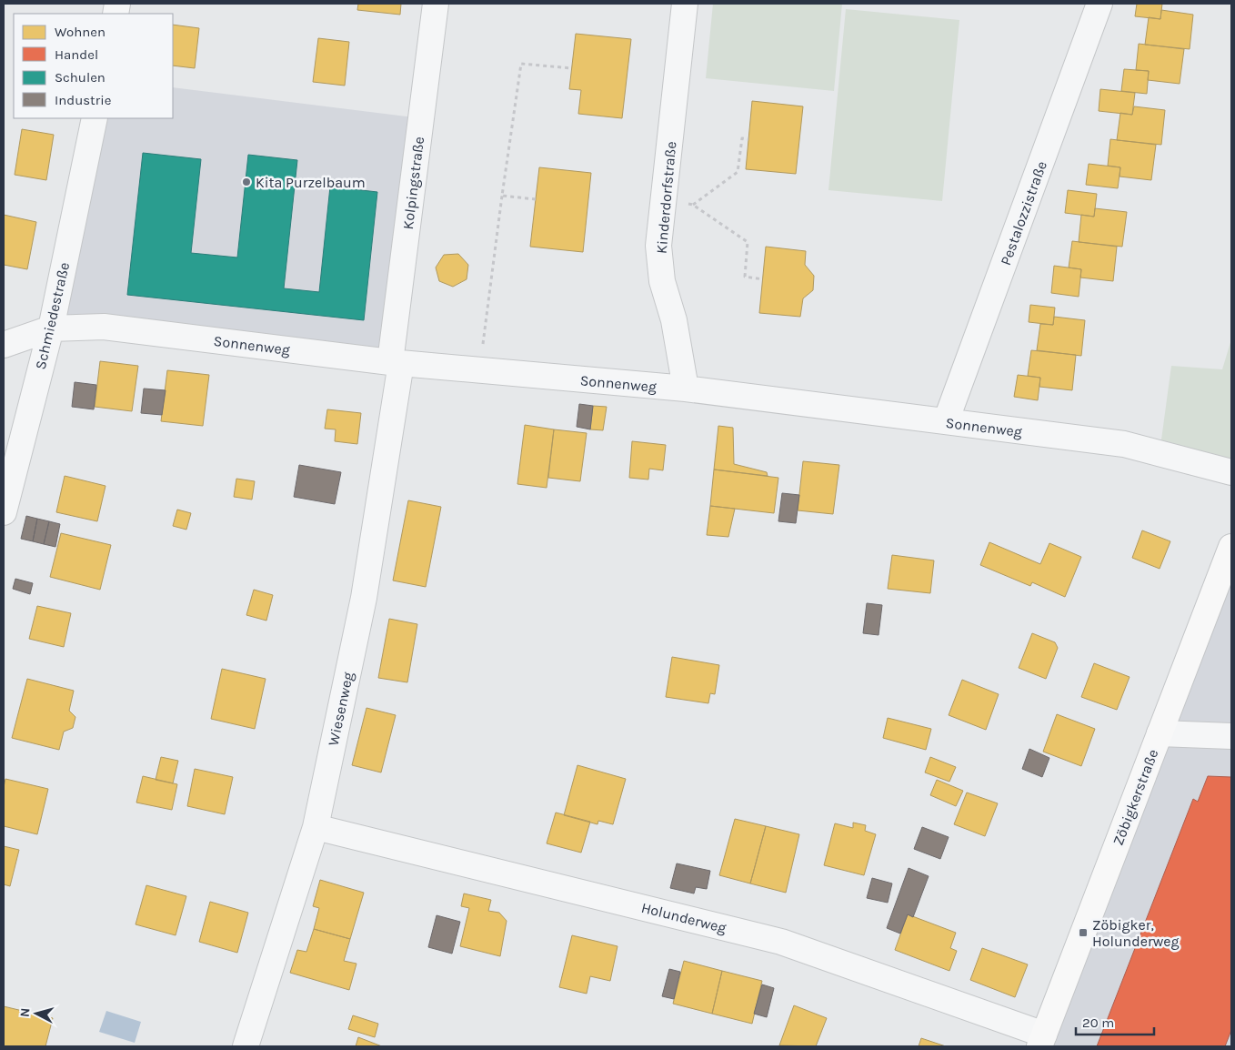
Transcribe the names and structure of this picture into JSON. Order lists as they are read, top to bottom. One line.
{"streets":{"main road":["Zöbigkerstraße"],"street":["Kolpingstraße","Kinderdorfstraße","Pestalozzistraße","Schmiedestraße","Sonnenweg","Wiesenweg","Holunderweg"]},"crossings":[["Kolpingstraße","Sonnenweg"],["Kolpingstraße","Wiesenweg"],["Kinderdorfstraße","Sonnenweg"],["Pestalozzistraße","Sonnenweg"],["Schmiedestraße","Sonnenweg"],["Sonnenweg","Wiesenweg"],["Wiesenweg","Holunderweg"],["Zöbigkerstraße","Holunderweg"]],"places":{"other":["Kita Purzelbaum"],"transit":["Zöbigker, Holunderweg"]},"legend":["Wohnen","Handel","Schulen","Industrie"],"scale_bar":"20 m","north":"left"}
